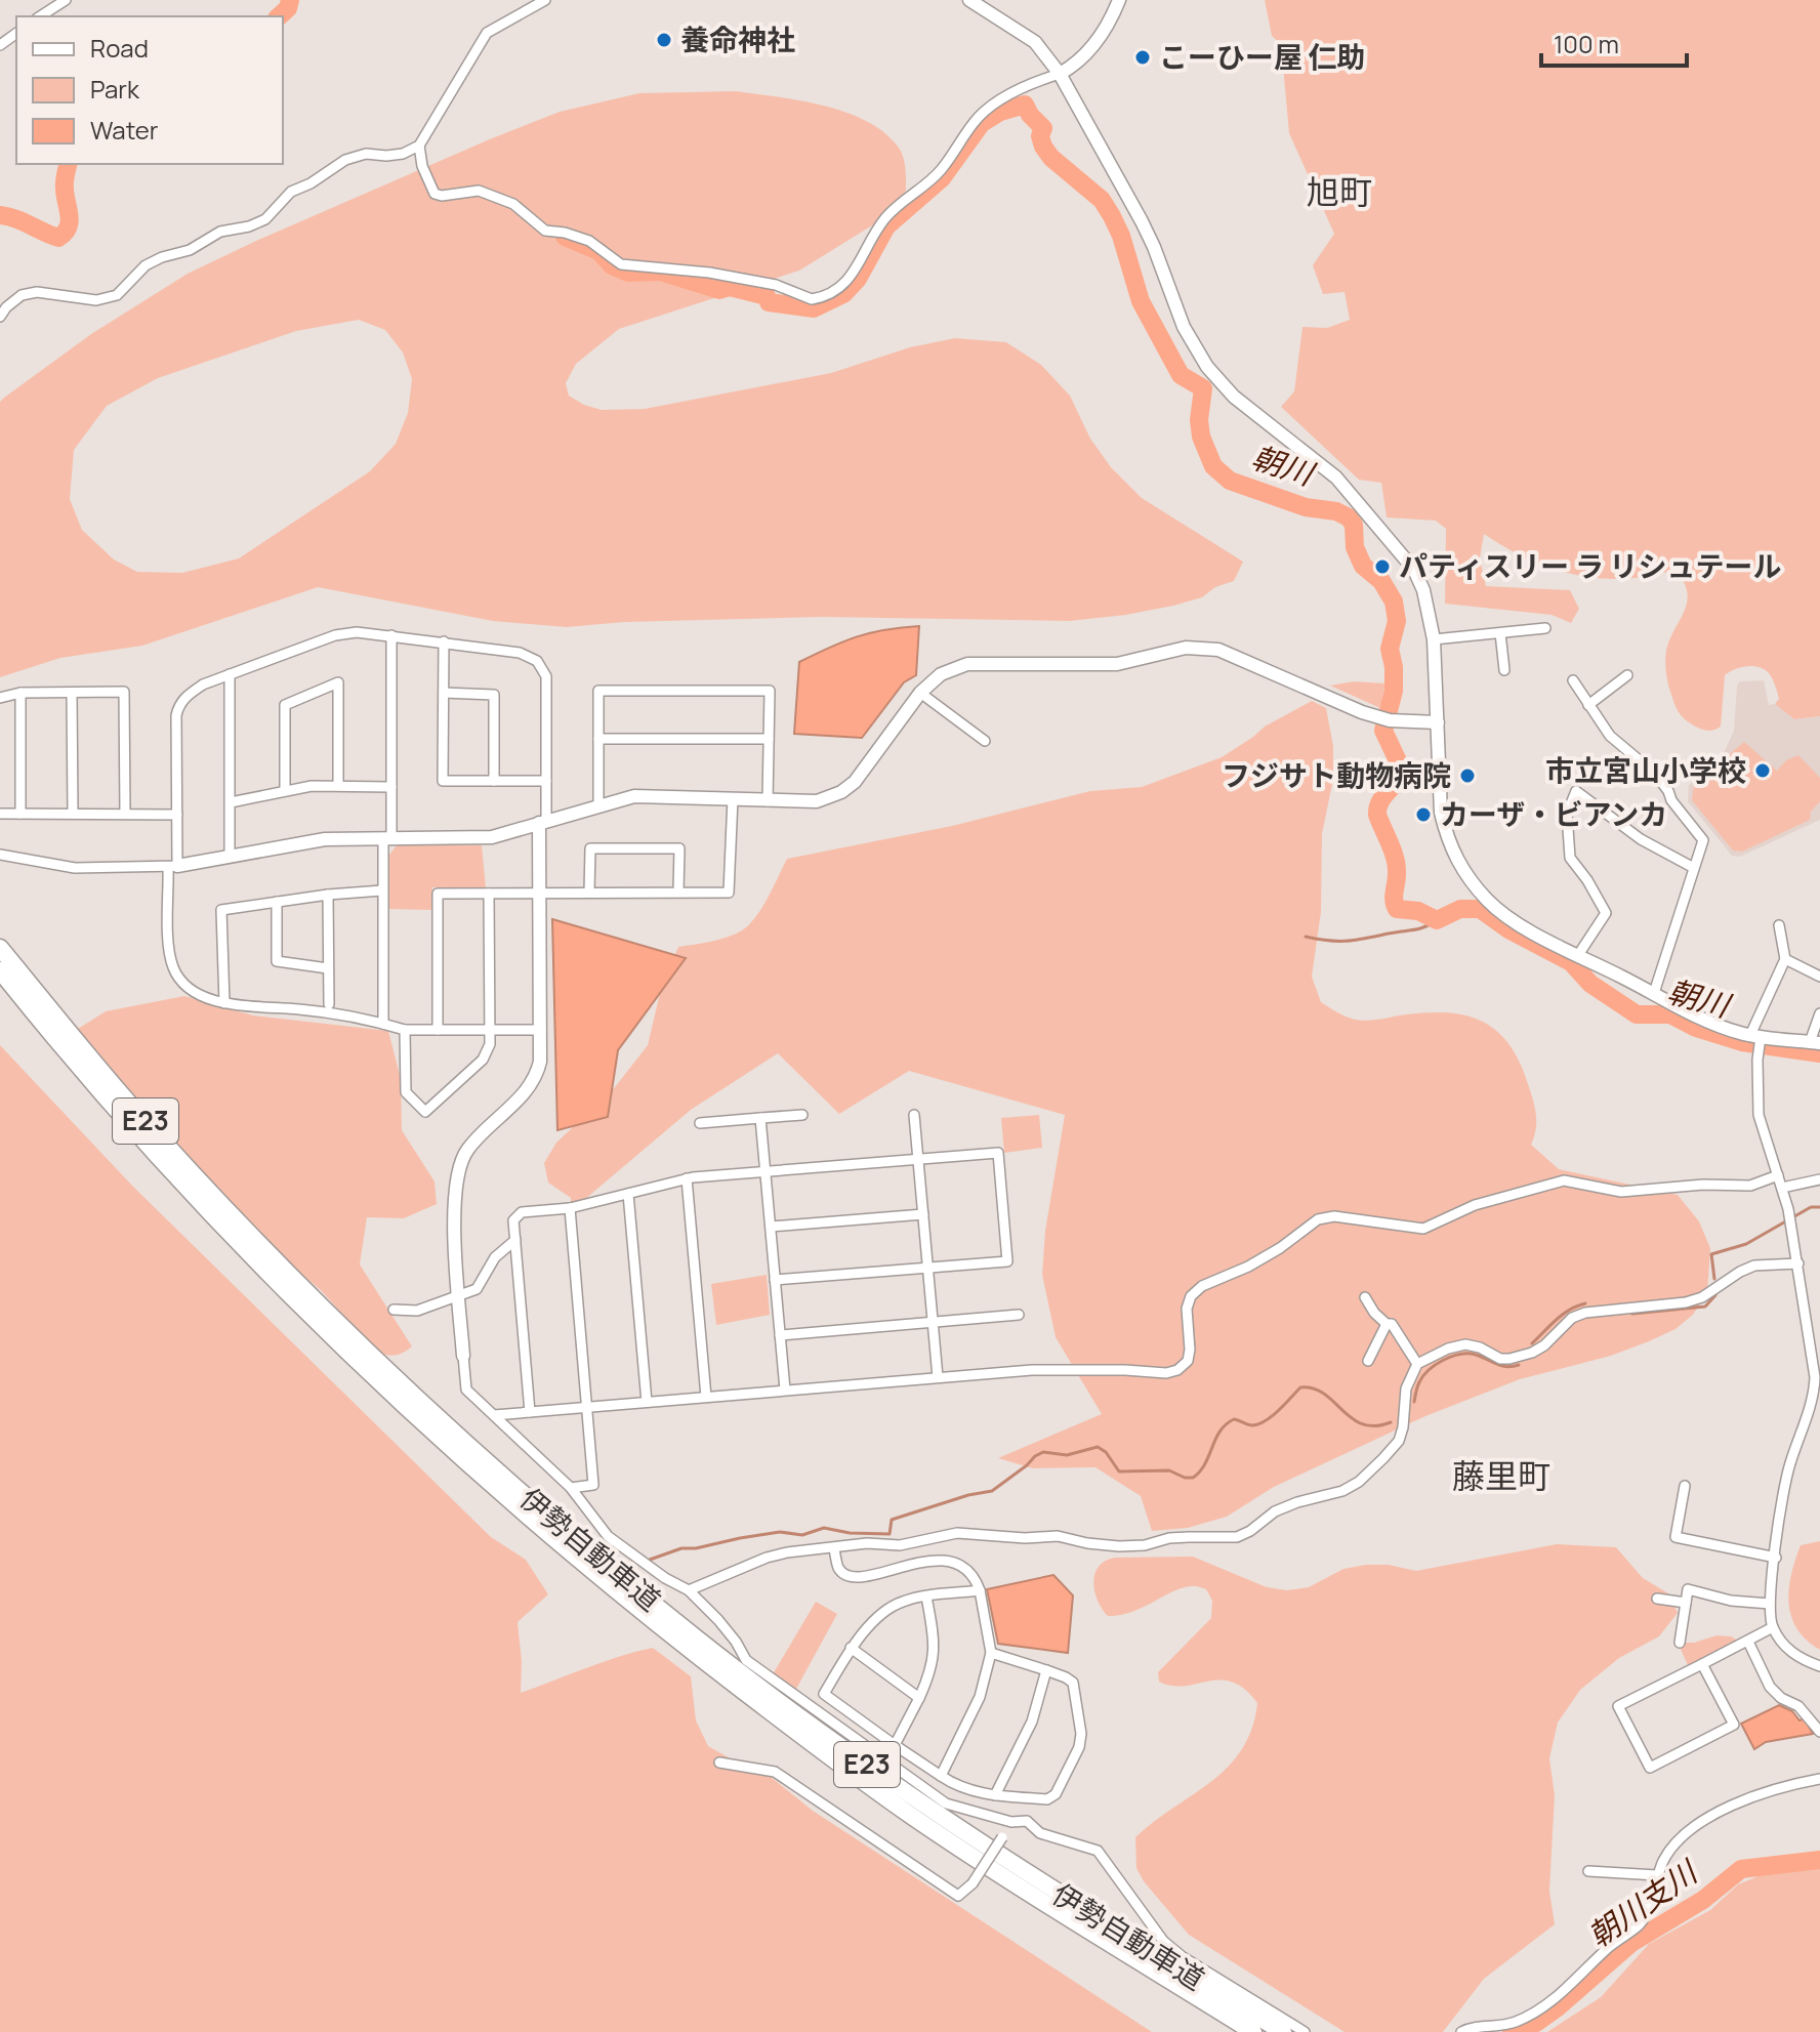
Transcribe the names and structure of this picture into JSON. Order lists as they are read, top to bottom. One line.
{"streets":{"highway":["E23","伊勢自動車道"]},"districts":["旭町","藤里町"],"water":["朝川","朝川支川"],"places":["養命神社","こーひー屋 仁助","パティスリー ラ リシュテール","市立宮山小学校","フジサト動物病院","カーザ・ビアンカ"],"legend":["Road","Park","Water"],"scale_bar":"100 m"}
